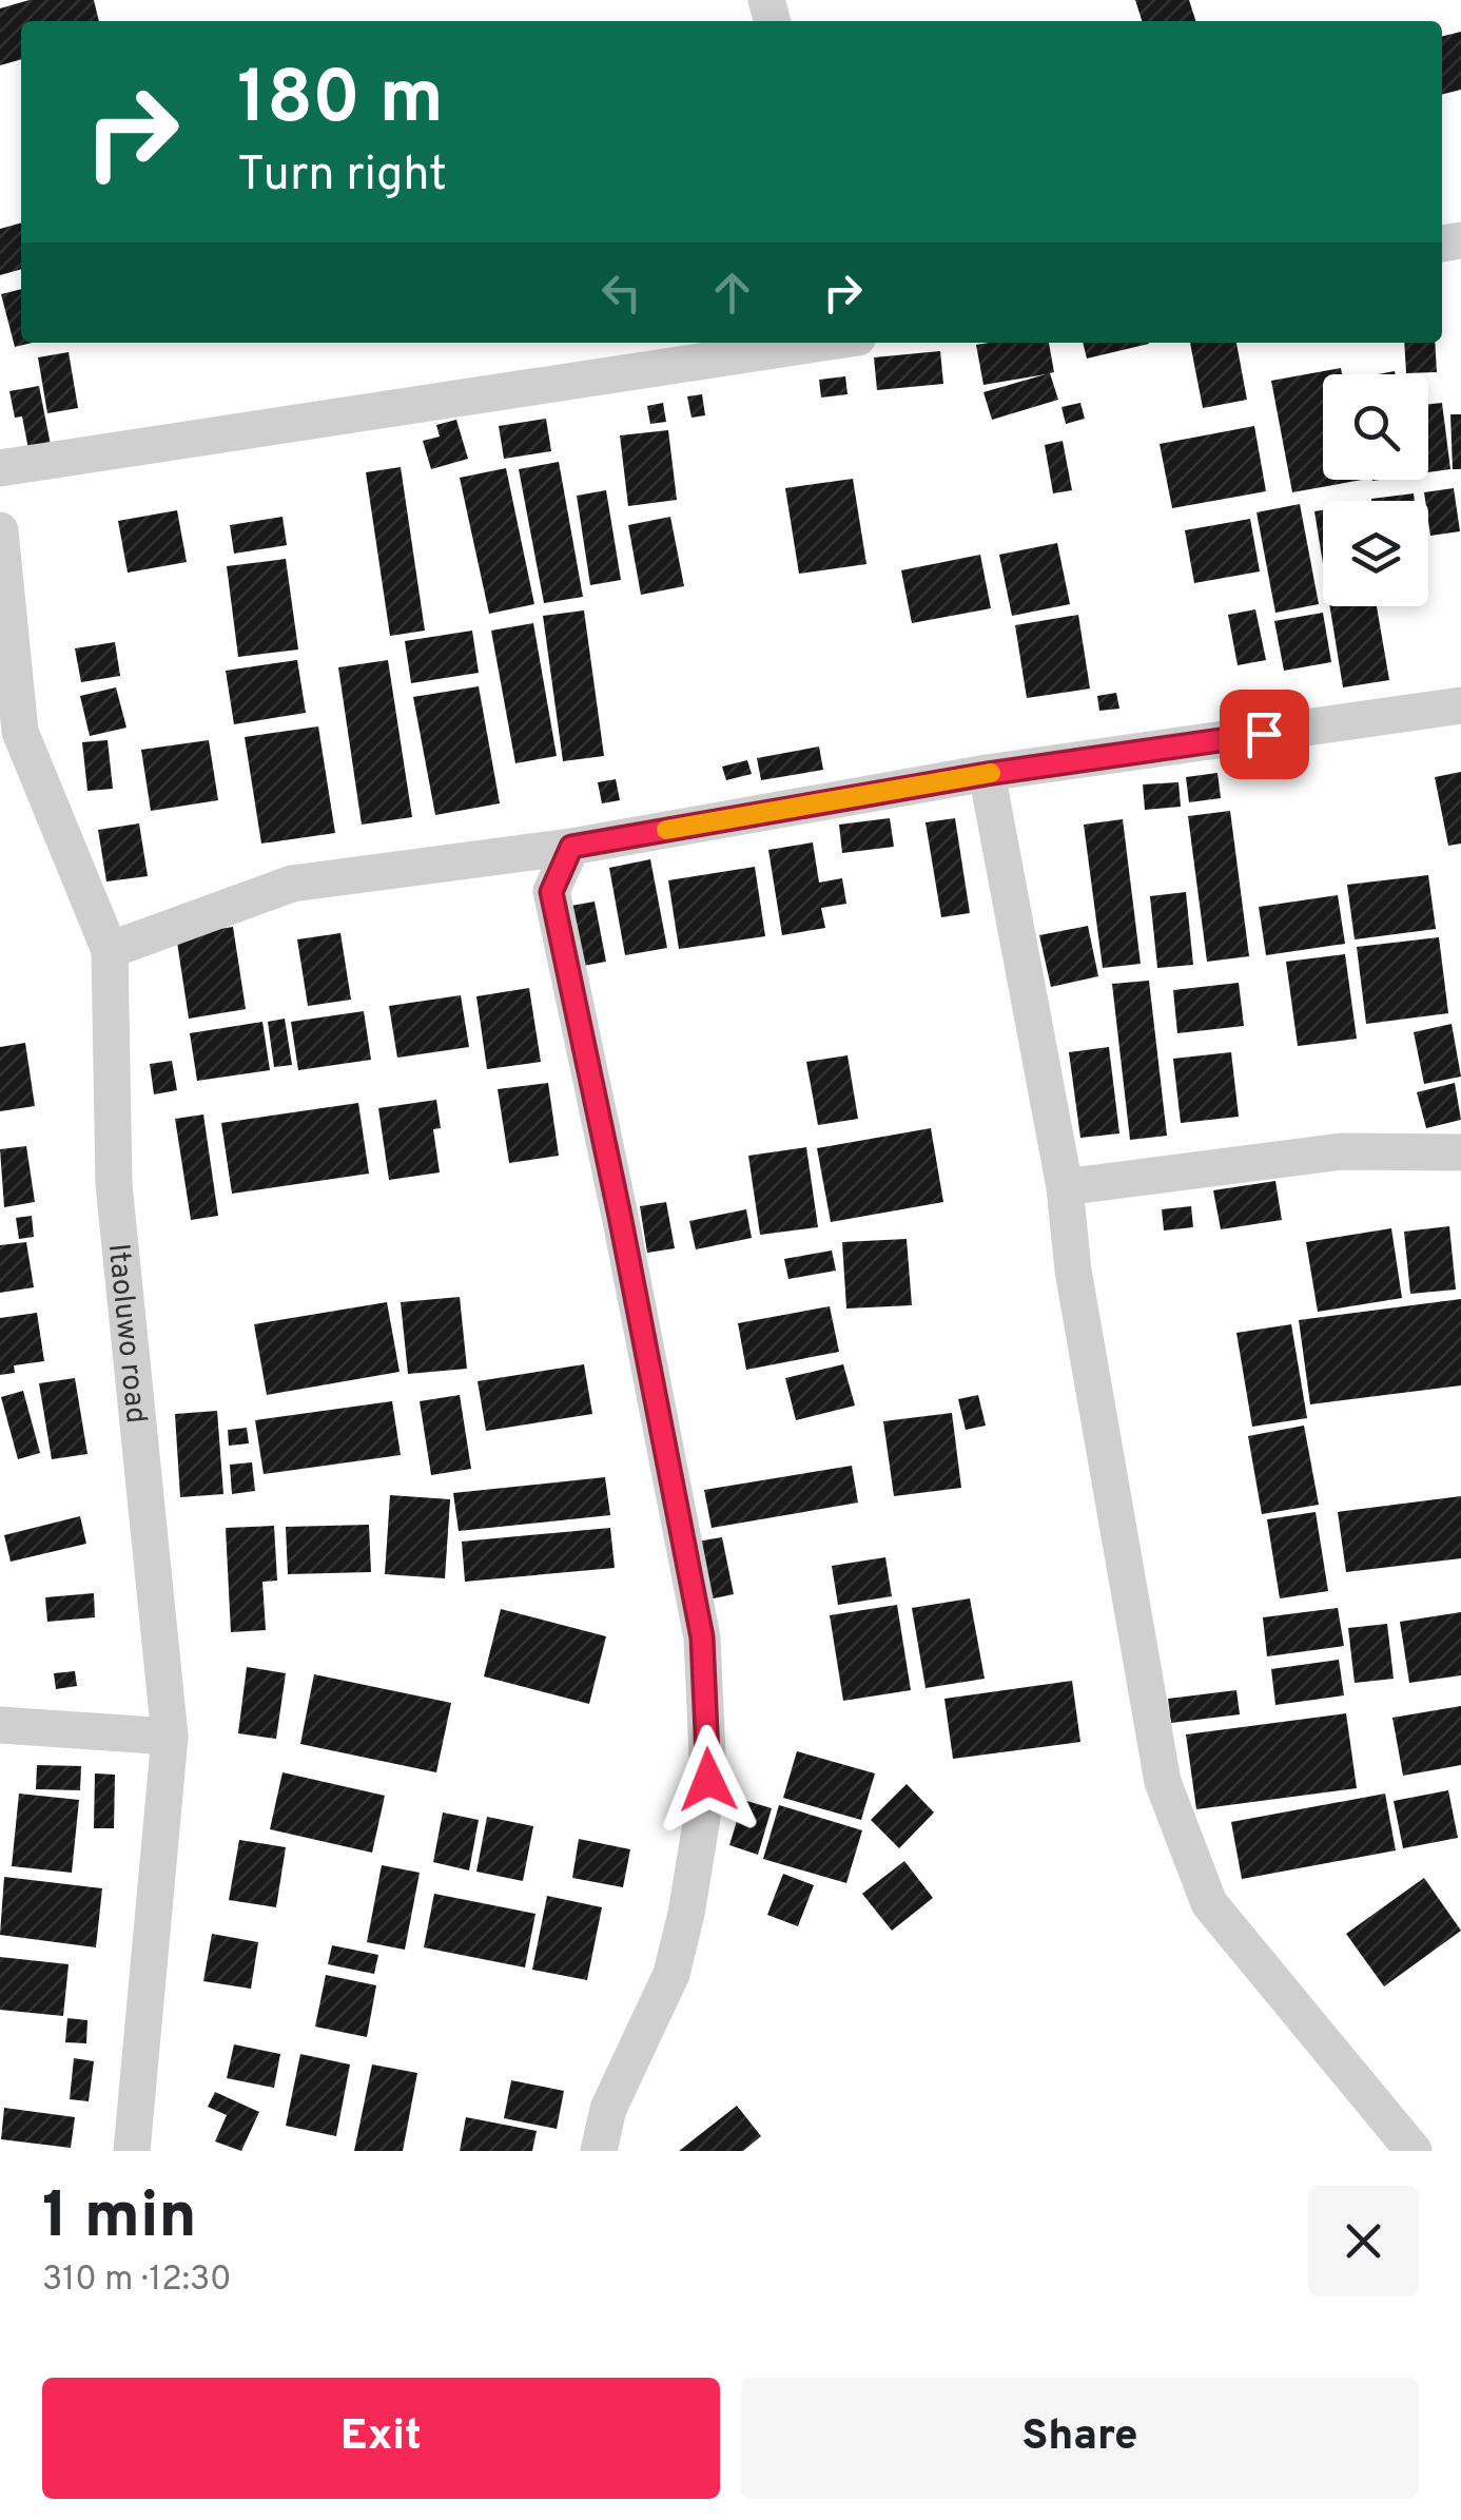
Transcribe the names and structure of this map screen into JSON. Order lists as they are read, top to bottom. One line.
{"streets":{"street":["Itaoluwo road"]},"page":{"turn":["180 m","Turn right"],"heading":["1 min","310 m · 12:30"],"buttons":["Exit","Share"]}}
